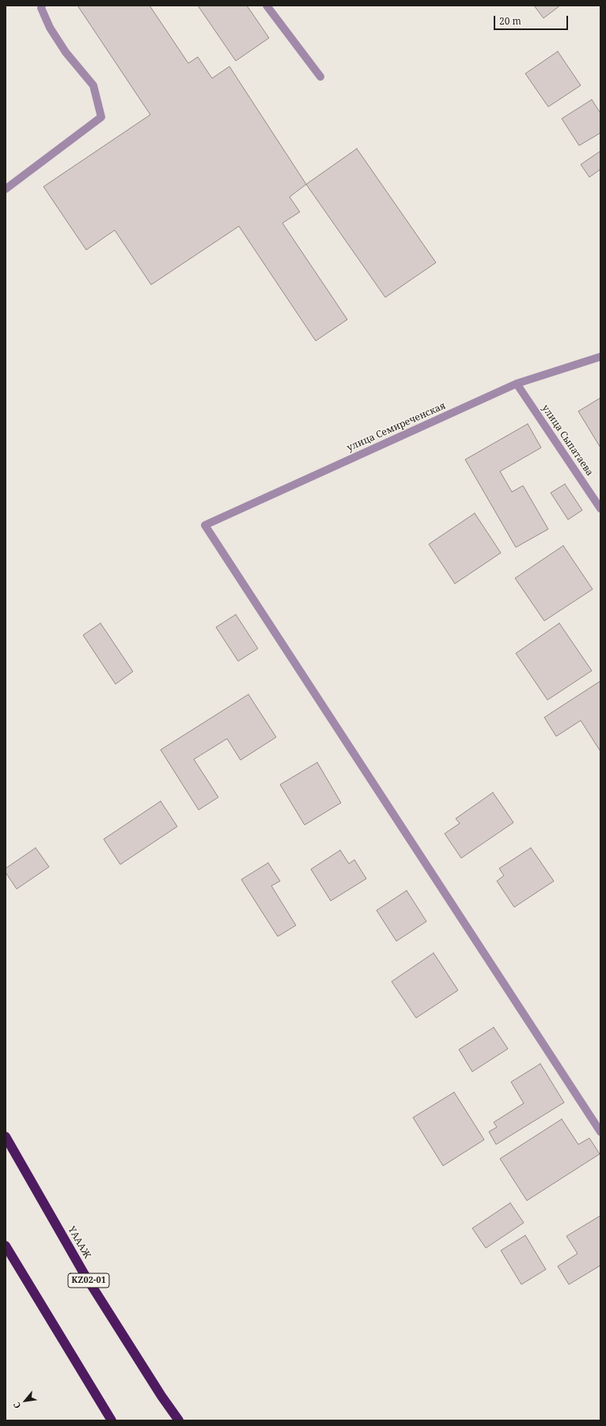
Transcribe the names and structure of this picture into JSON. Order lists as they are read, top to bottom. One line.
{"streets":{"highway":["ҮАААЖ","KZ02-01"],"street":["улица Семиреченская","улица Сыпатаева"]},"crossings":[["улица Семиреченская","улица Сыпатаева"]],"scale_bar":"20 m","north":"bottom left"}
